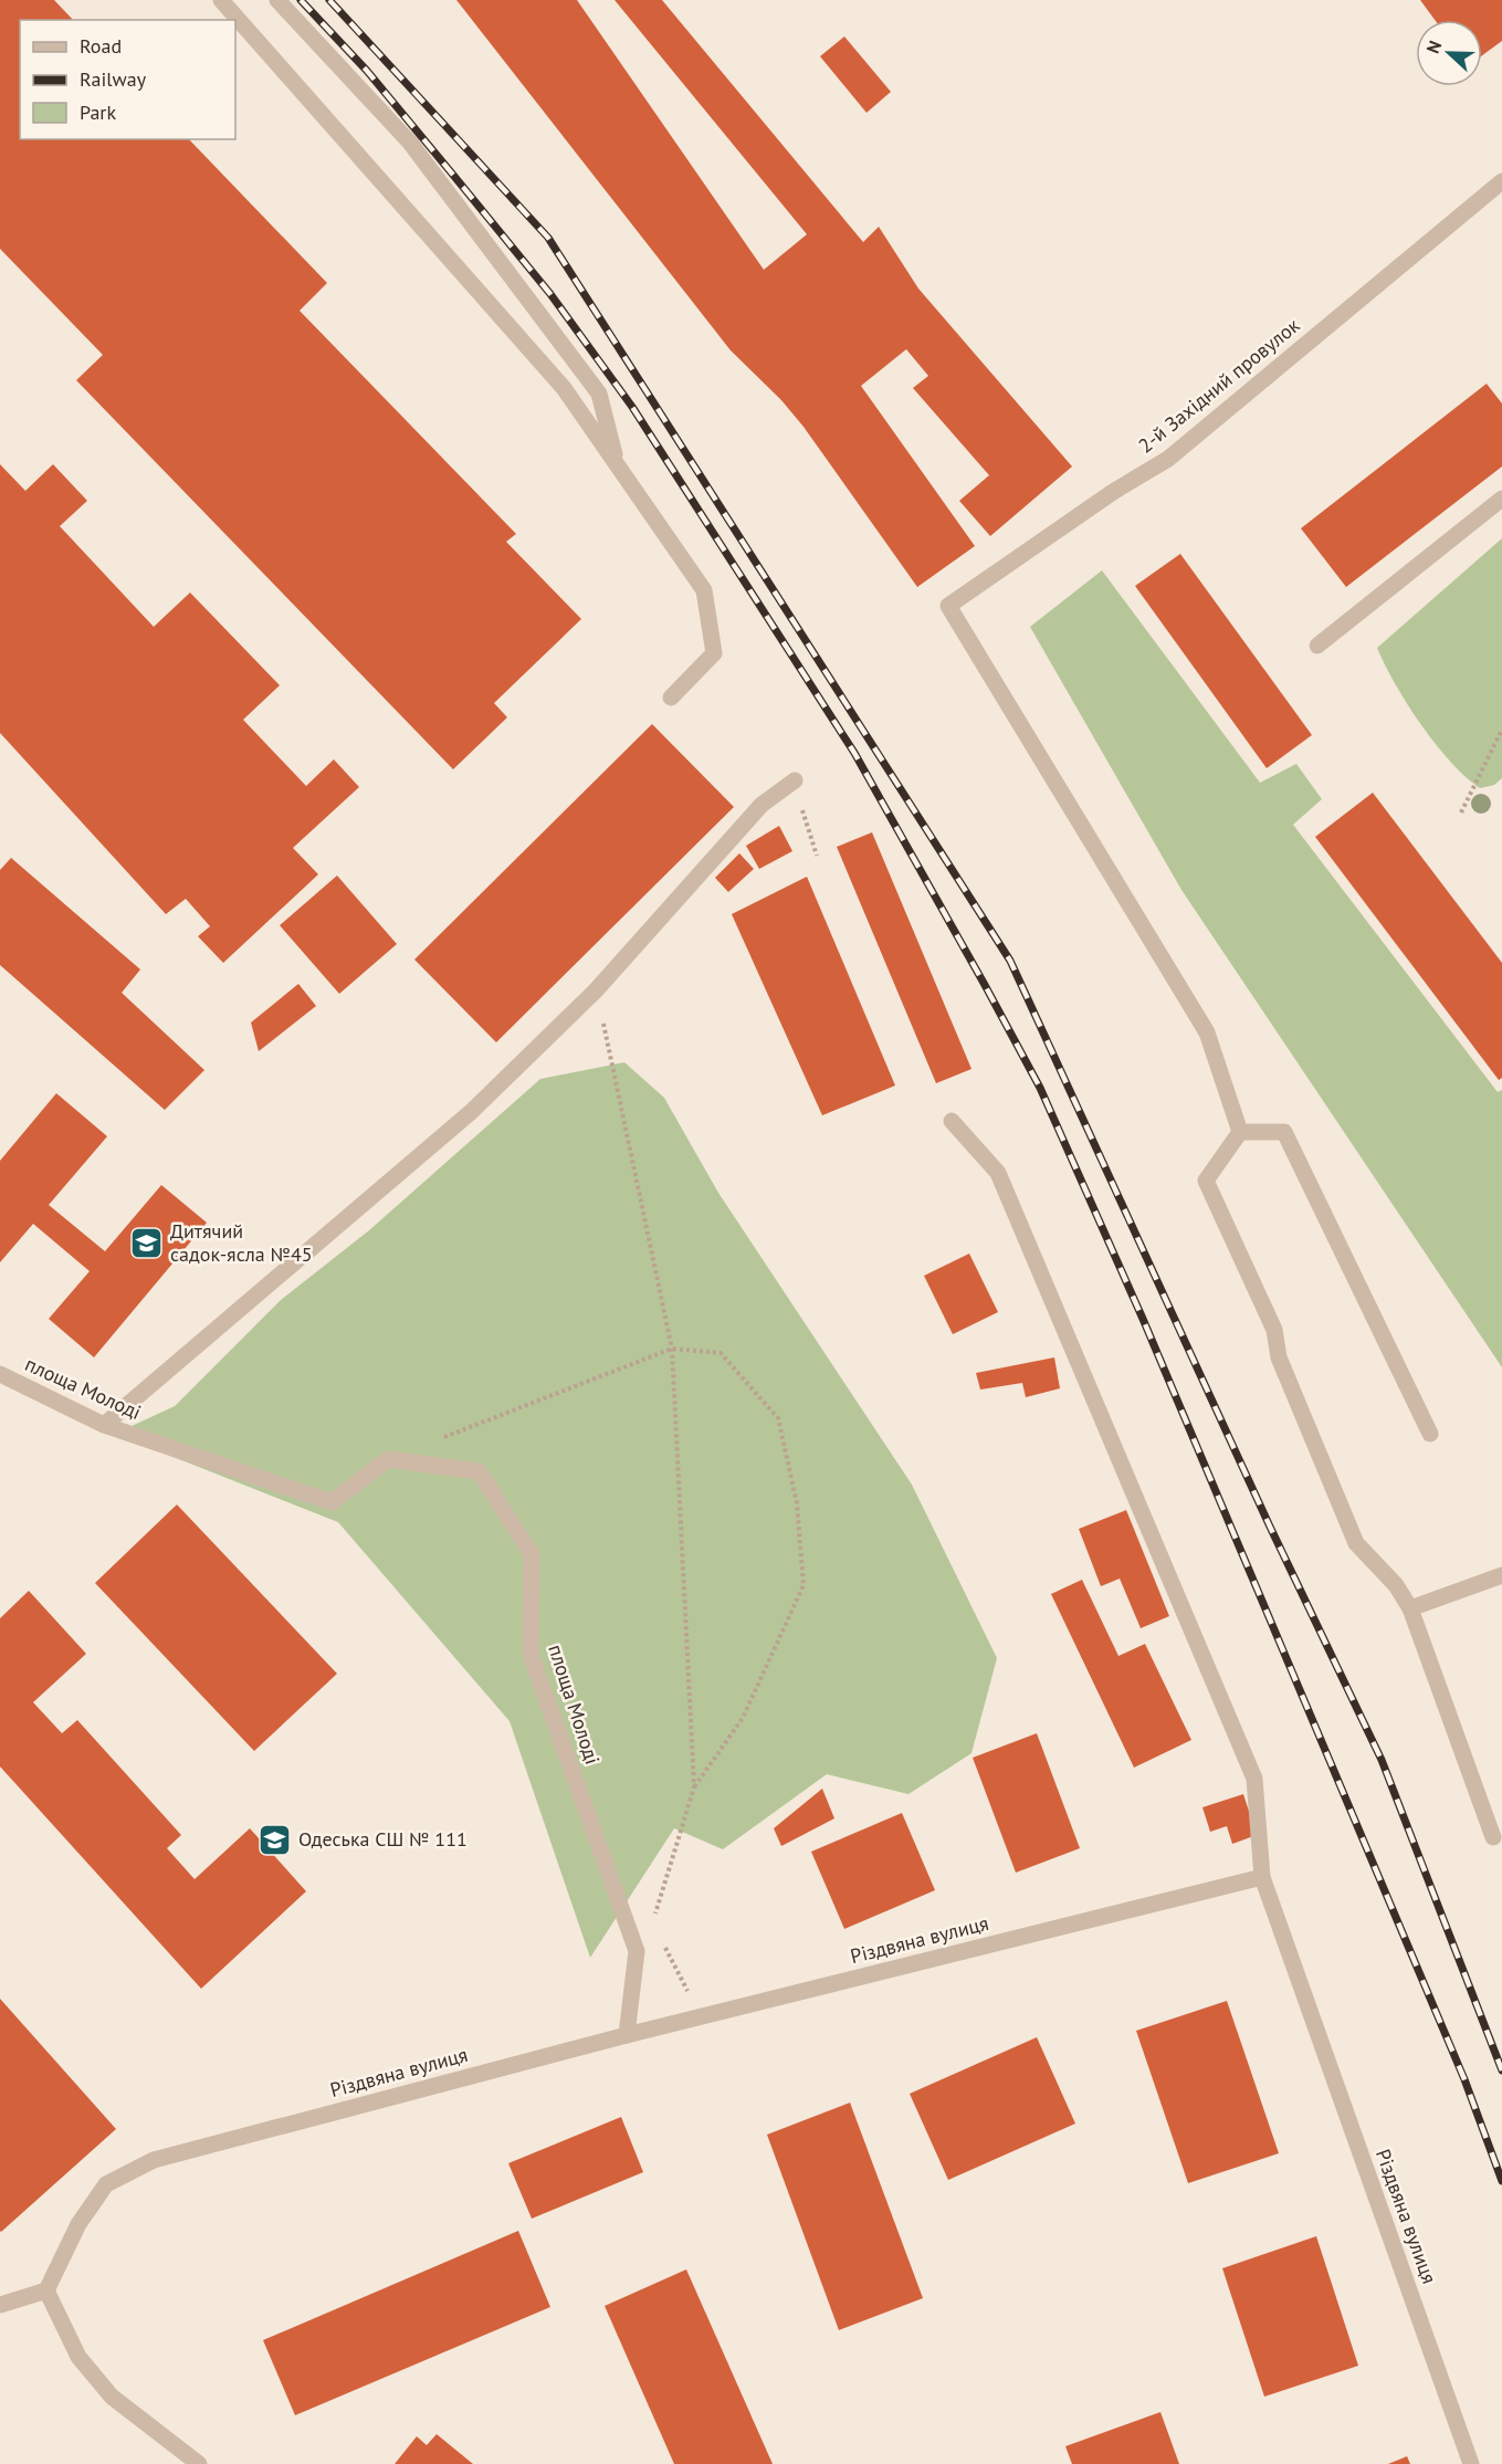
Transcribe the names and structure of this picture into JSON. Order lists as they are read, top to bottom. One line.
{"streets":{"street":["2-й Західний провулок","площа Молоді","Різдвяна вулиця"]},"crossings":[["площа Молоді","Різдвяна вулиця"]],"places":{"school or university":["Дитячий садок-ясла №45","Одеська СШ № 111"]},"legend":["Road","Railway","Park"],"north":"left"}
